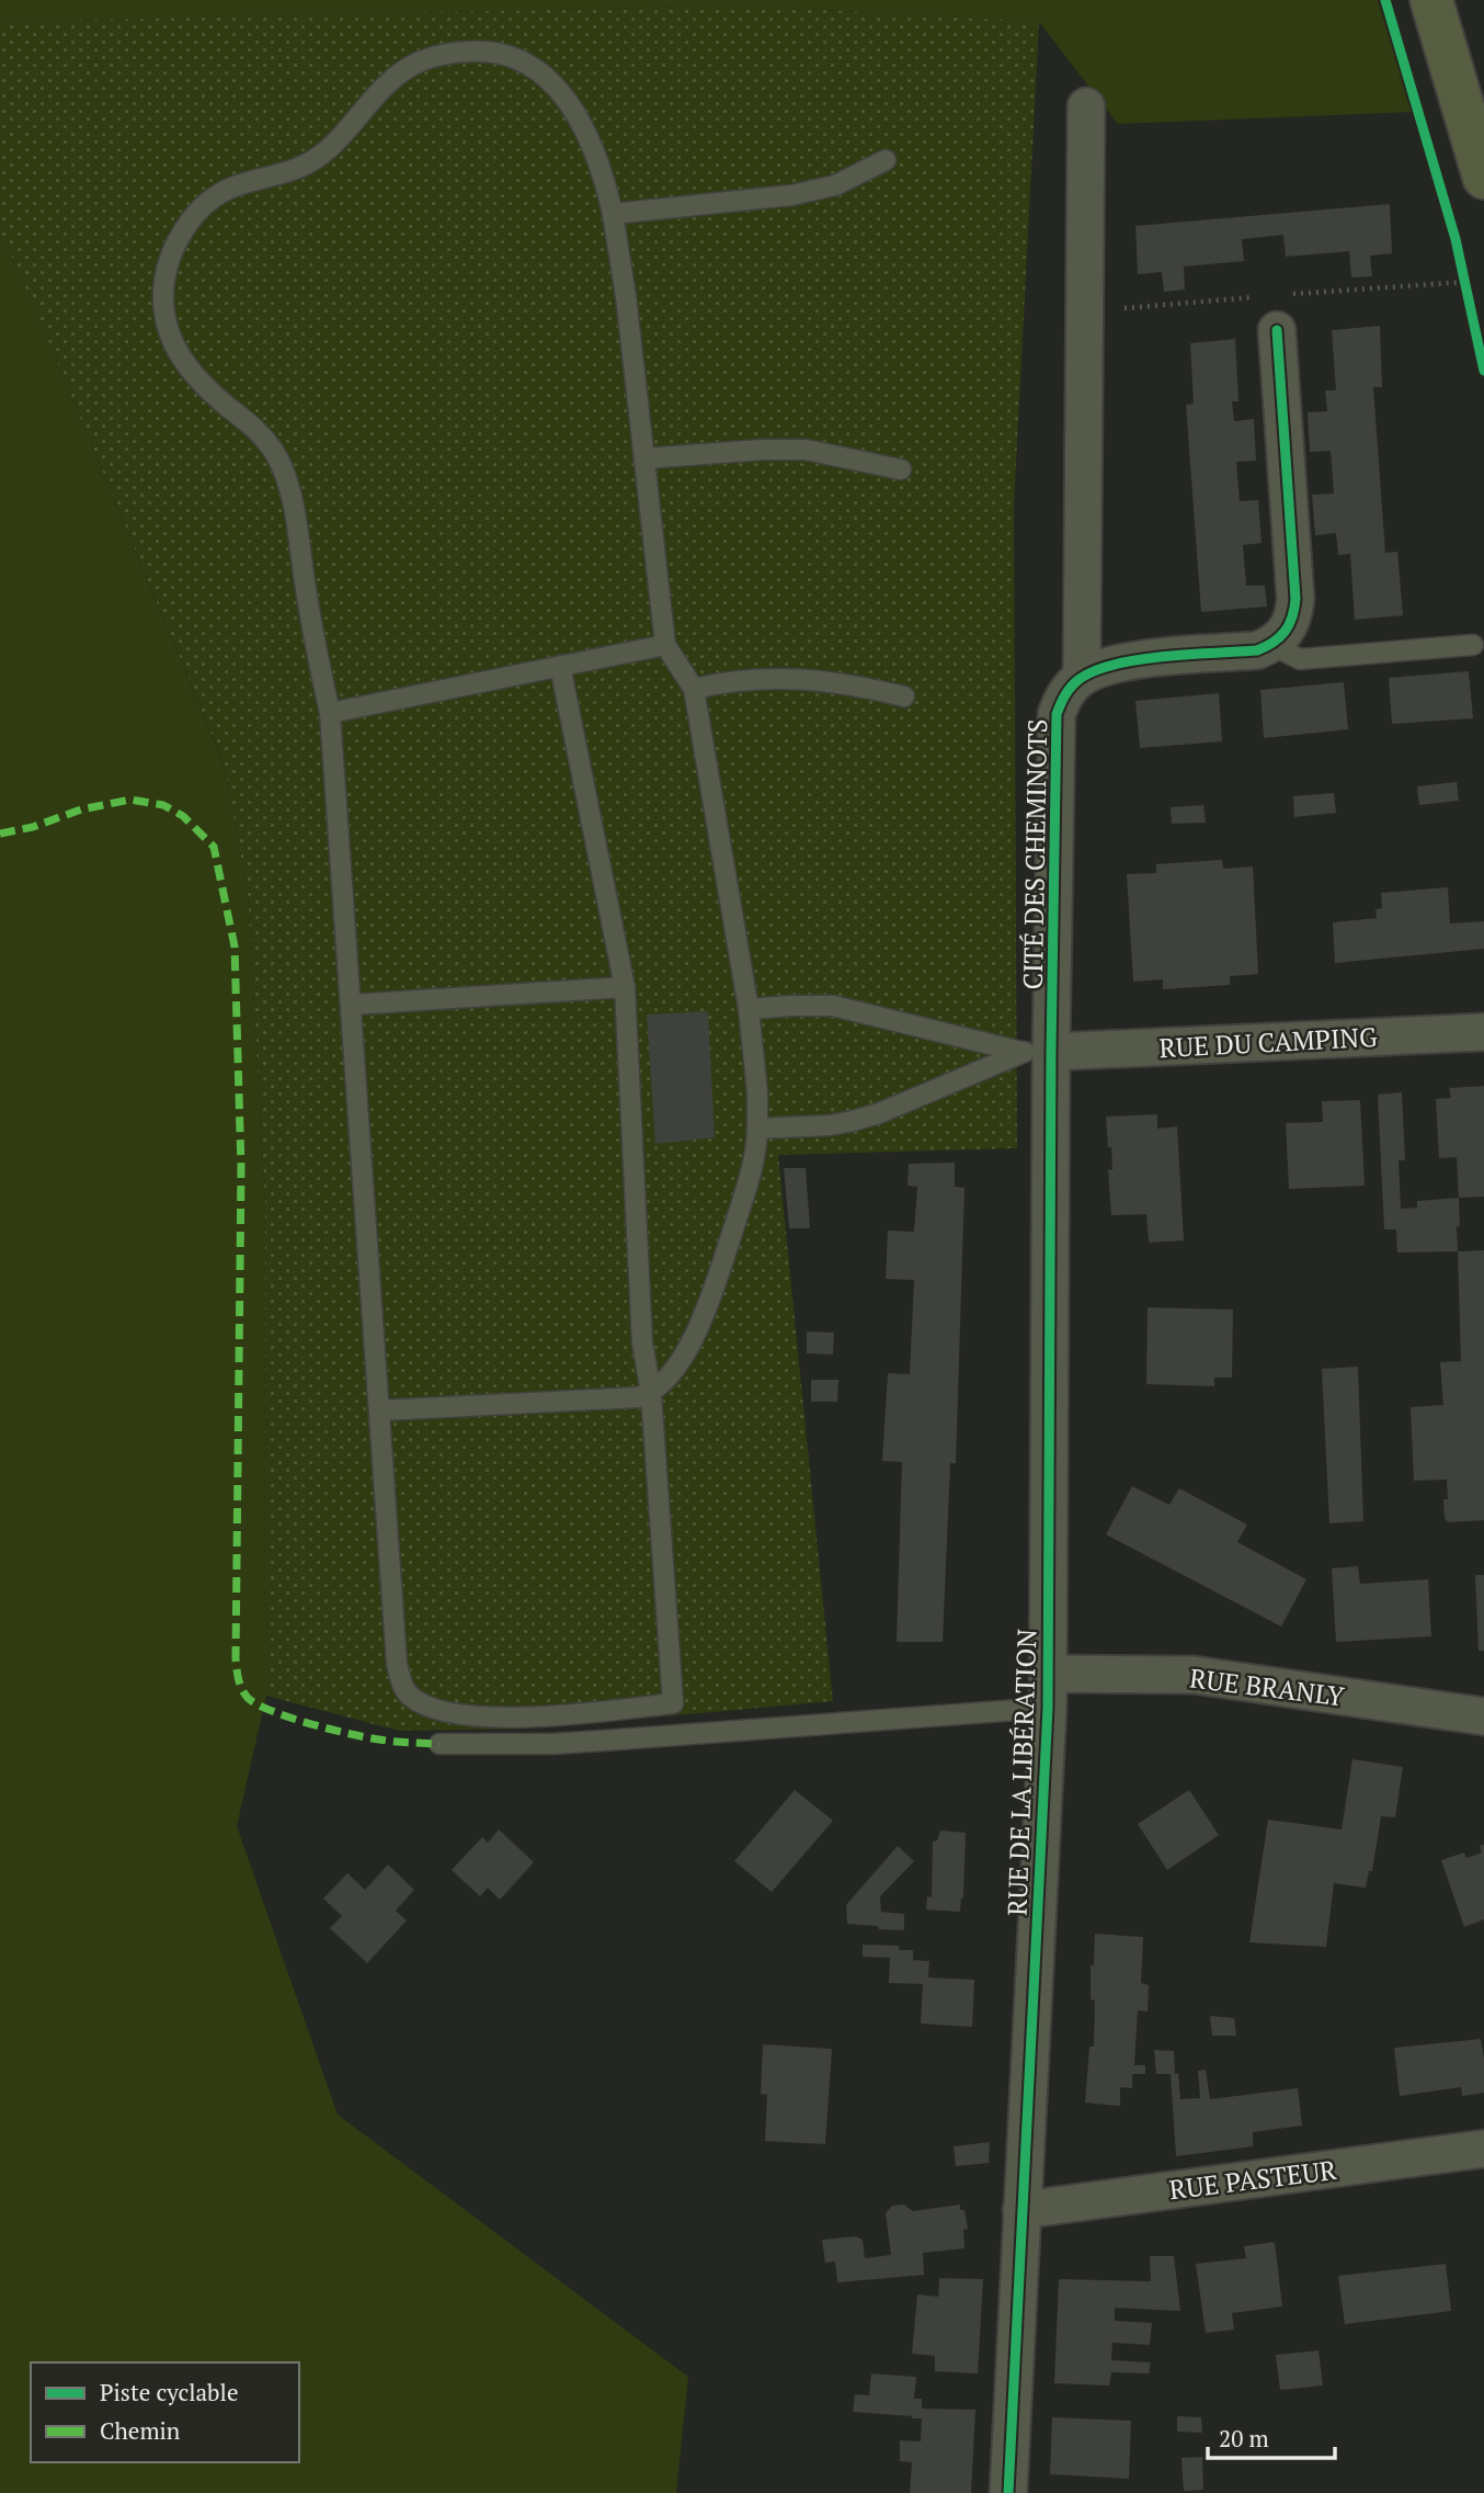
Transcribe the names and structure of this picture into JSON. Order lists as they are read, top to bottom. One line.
{"streets":{"street":["CITÉ DES CHEMINOTS","RUE DU CAMPING","RUE BRANLY","RUE DE LA LIBÉRATION","RUE PASTEUR"]},"crossings":[["CITÉ DES CHEMINOTS","RUE DU CAMPING"],["CITÉ DES CHEMINOTS","RUE DE LA LIBÉRATION"],["RUE DU CAMPING","RUE DE LA LIBÉRATION"],["RUE BRANLY","RUE DE LA LIBÉRATION"],["RUE DE LA LIBÉRATION","RUE PASTEUR"]],"legend":["Piste cyclable","Chemin"],"scale_bar":"20 m"}
